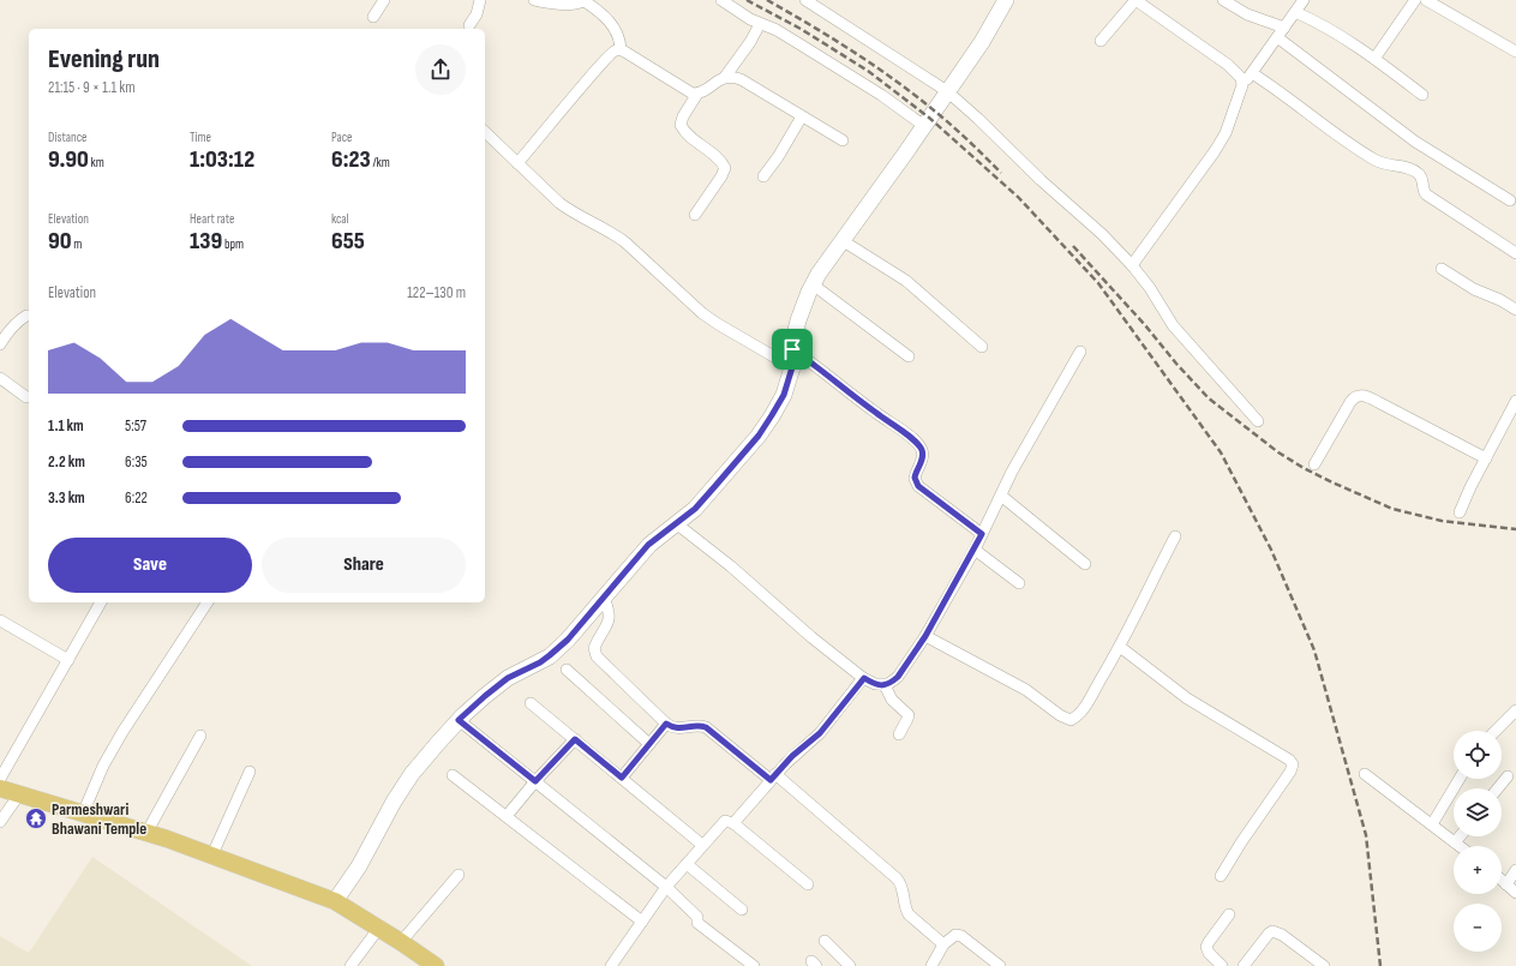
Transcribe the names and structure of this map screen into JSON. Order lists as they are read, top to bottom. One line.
{"places":{"temple":["Parmeshwari Bhawani Temple"]},"page":{"heading":["Evening run","21:15 · 9 × 1.1 km"],"stats":[["Distance","9.90 km"],["Time","1:03:12"],["Pace","6:23 /km"],["Elevation","90 m"],["Heart rate","139 bpm"],["kcal","655"]],"chart":["Elevation","122–130 m"],"list":[{"name":"1.1 km","note":"5:57"},{"name":"2.2 km","note":"6:35"},{"name":"3.3 km","note":"6:22"}],"buttons":["Save","Share"],"map_buttons":["+","−"]}}
